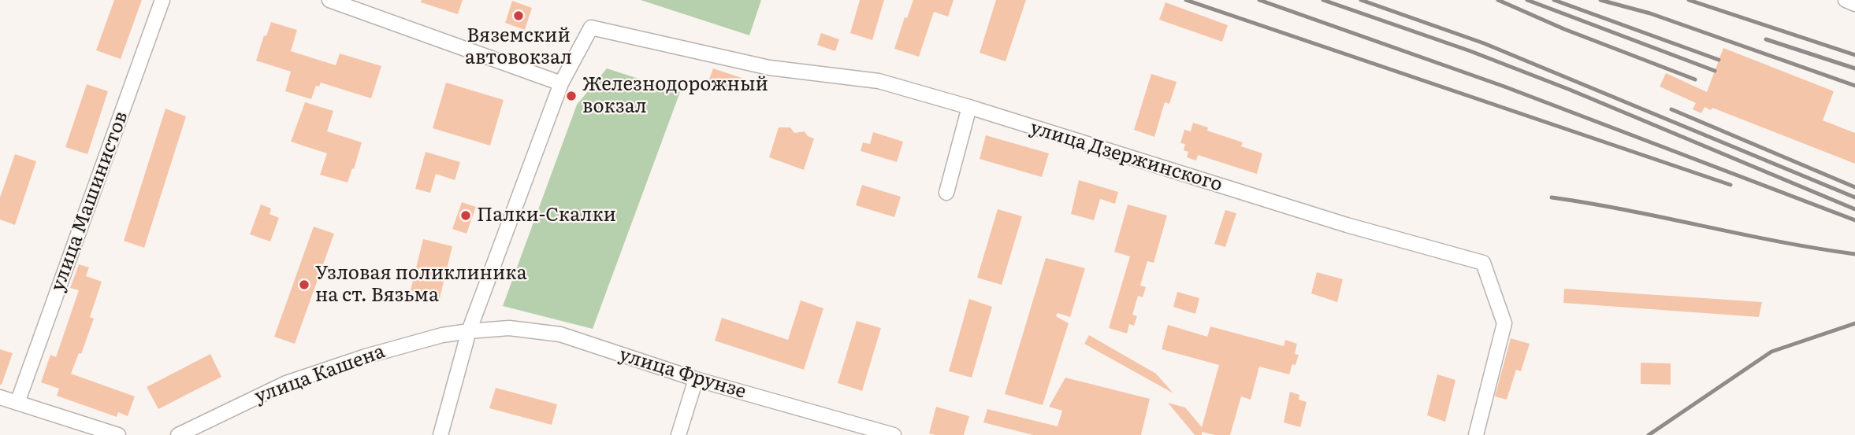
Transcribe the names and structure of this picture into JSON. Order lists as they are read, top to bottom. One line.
{"streets":{"street":["улица Дзержинского","улица Машинистов","улица Фрунзе","улица Кашена"]},"crossings":[["улица Фрунзе","улица Кашена"]],"places":["Вяземский автовокзал","Железнодорожный вокзал","Палки-Скалки","Узловая поликлиника на ст. Вязьма"]}
